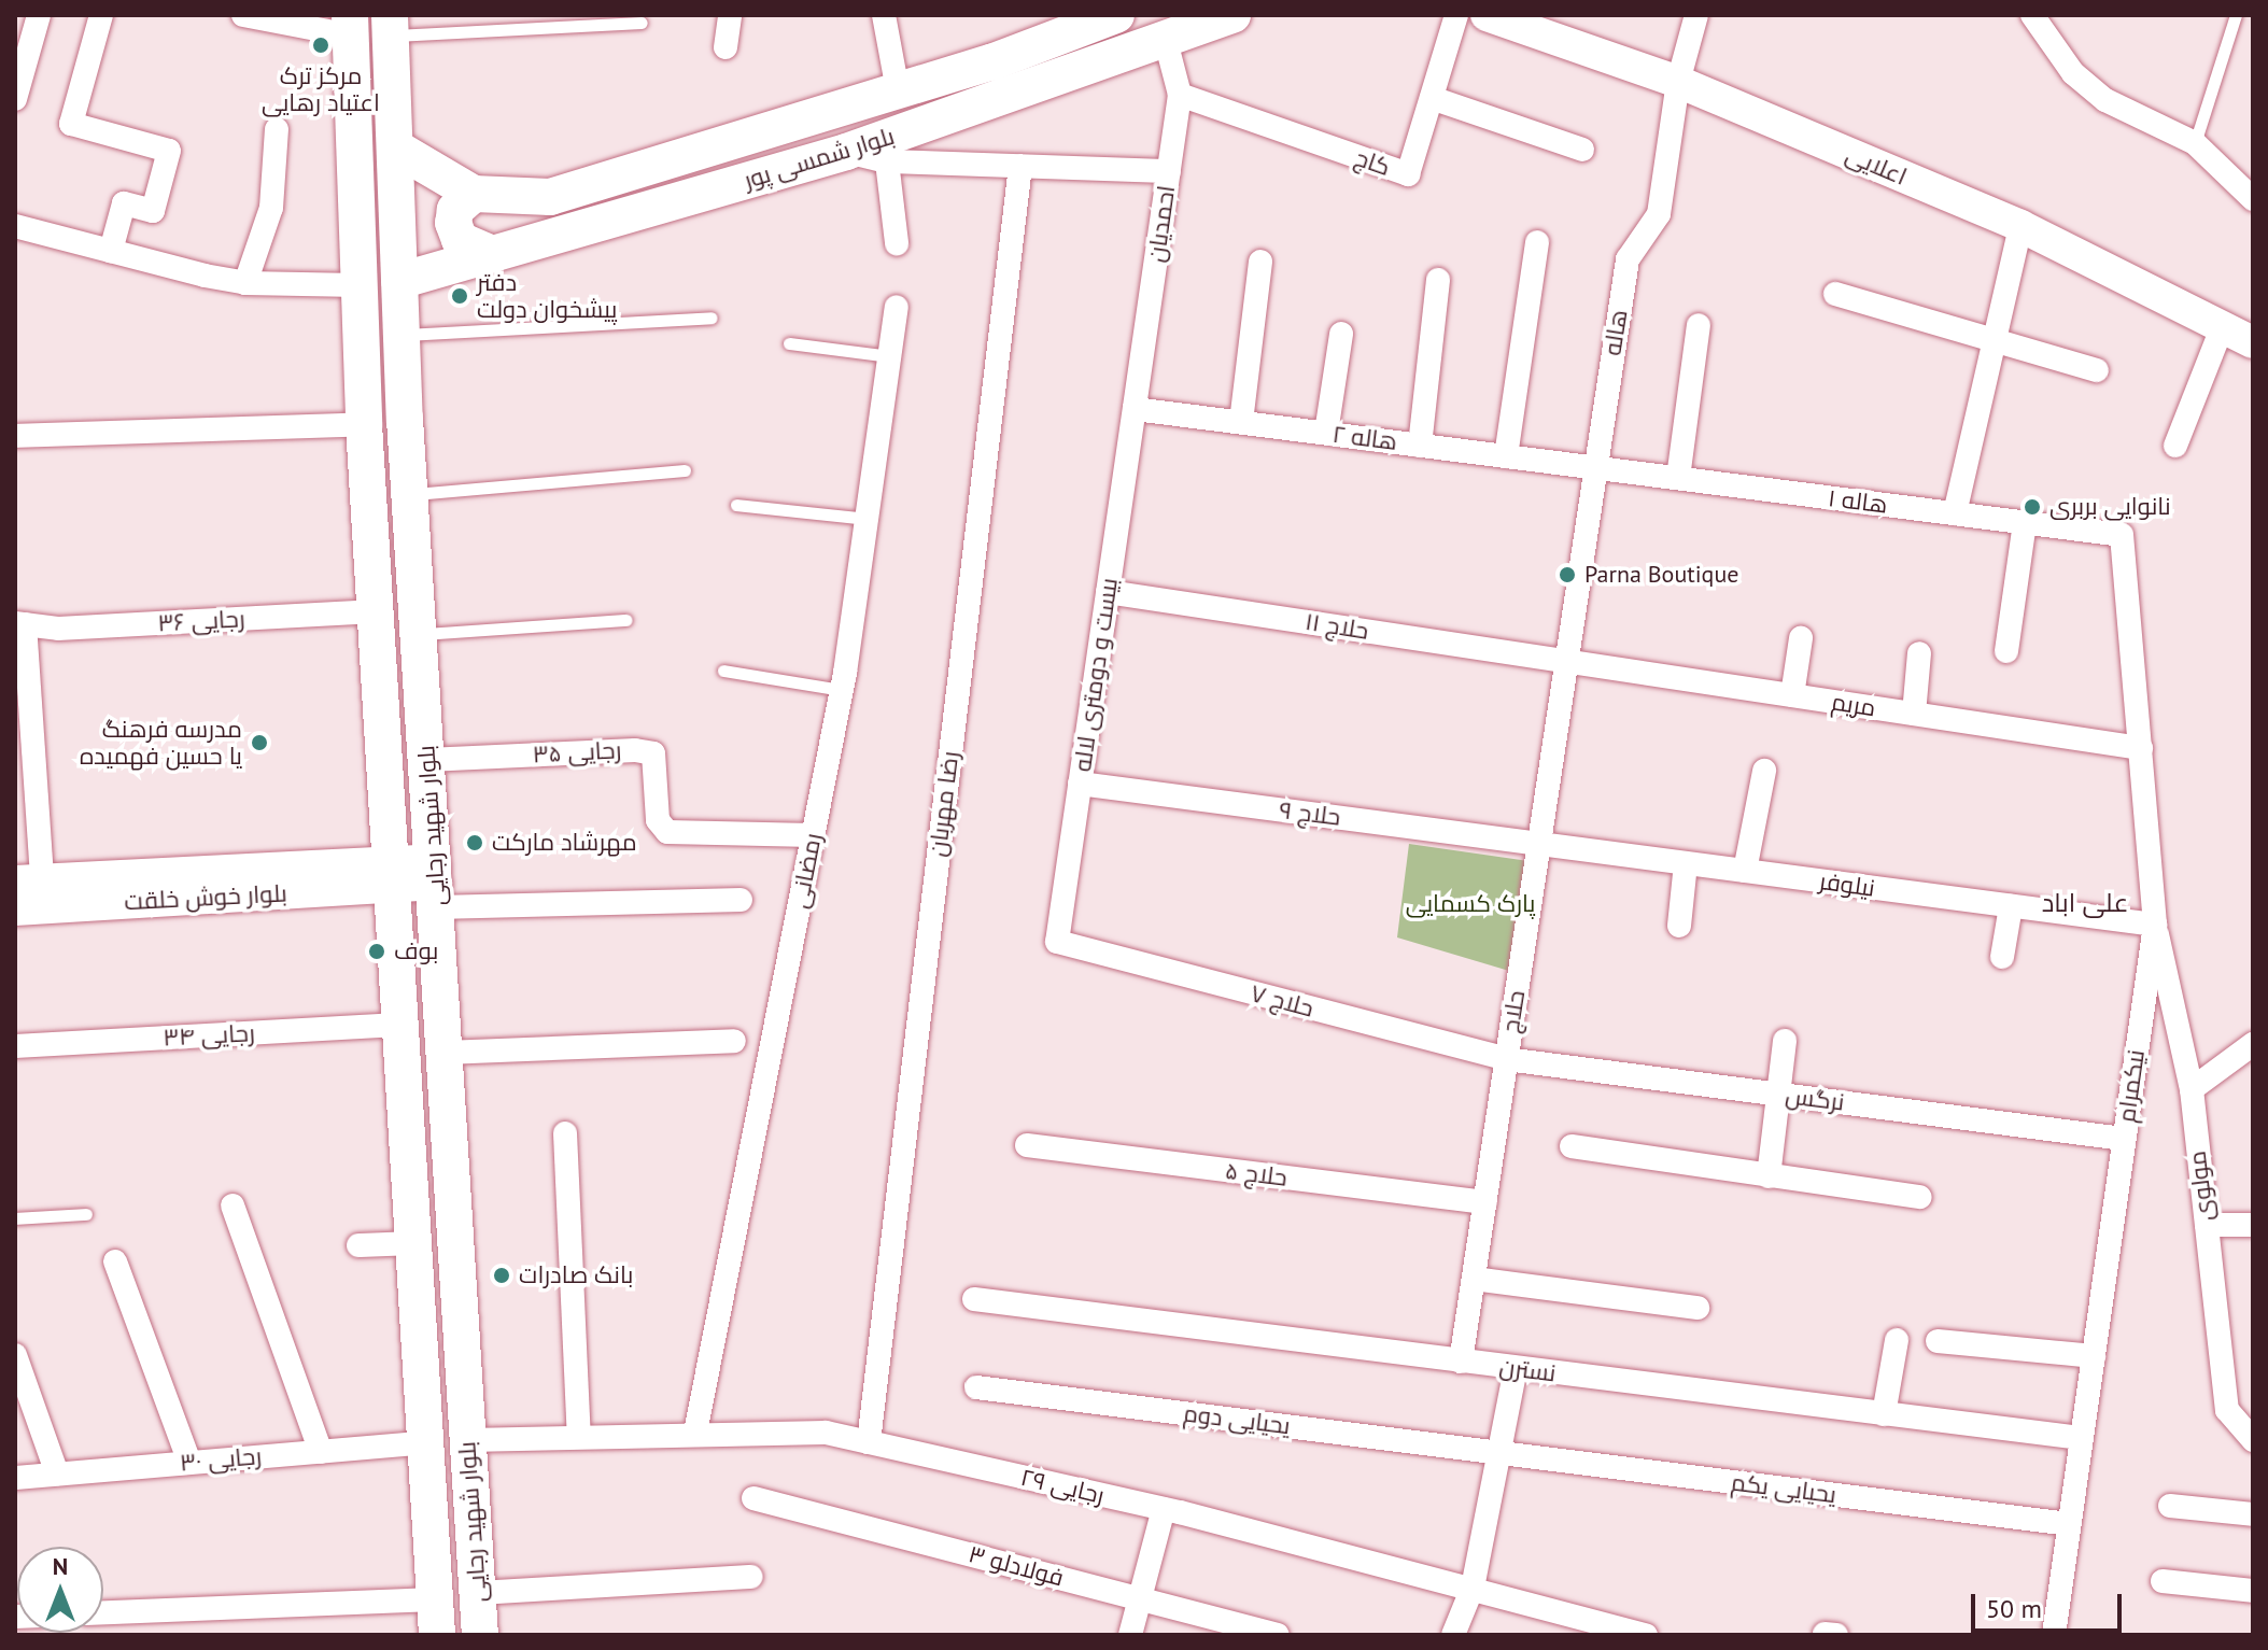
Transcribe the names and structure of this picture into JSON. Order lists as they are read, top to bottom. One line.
{"streets":{"main road":["بلوار شمسی پور","بلوار شهید رجایی"],"street":["کاج","اعلایی","احمدیان","هاله","هاله ۲","هاله ۱","رجایی ۳۶","حلاج ۱۱","بیست و دومتری لاله","مریم","رجایی ۳۵","رضا مهربان","حلاج ۹","رمضانی","نیلوفر","بلوار خوش خلقت","حلاج ۷","حلاج","رجایی ۳۴","نیکمرام","نرگس","حلاج ۵","مولوی","نسترن","یحیایی دوم","رجایی ۳۰","رجایی ۲۹","یحیایی یکم","فولادلو ۳"]},"crossings":[["بلوار شمسی پور","احمدیان"],["بلوار شمسی پور","بلوار شهید رجایی"],["کاج","احمدیان"],["اعلایی","هاله"],["احمدیان","هاله ۲"],["احمدیان","بیست و دومتری لاله"],["هاله","هاله ۲"],["هاله","هاله ۱"],["هاله","حلاج ۱۱"],["هاله","مریم"],["هاله","حلاج"],["هاله ۲","هاله ۱"],["هاله ۲","بیست و دومتری لاله"],["هاله ۱","نیکمرام"],["رجایی ۳۶","بلوار شهید رجایی"],["حلاج ۱۱","بیست و دومتری لاله"],["حلاج ۱۱","مریم"],["حلاج ۱۱","حلاج"],["بیست و دومتری لاله","حلاج ۹"],["بیست و دومتری لاله","حلاج ۷"],["مریم","حلاج"],["مریم","نیکمرام"],["رجایی ۳۵","بلوار شهید رجایی"],["رجایی ۳۵","رمضانی"],["رضا مهربان","رجایی ۲۹"],["حلاج ۹","نیلوفر"],["حلاج ۹","حلاج"],["بلوار شهید رجایی","بلوار خوش خلقت"],["بلوار شهید رجایی","رجایی ۳۴"],["بلوار شهید رجایی","رجایی ۳۰"],["بلوار شهید رجایی","رجایی ۲۹"],["رمضانی","رجایی ۲۹"],["نیلوفر","حلاج"],["نیلوفر","نیکمرام"],["نیلوفر","مولوی"],["حلاج ۷","حلاج"],["حلاج ۷","نرگس"],["حلاج","نرگس"],["حلاج","حلاج ۵"],["حلاج","نسترن"],["نیکمرام","نرگس"],["نیکمرام","مولوی"],["نیکمرام","نسترن"],["نیکمرام","یحیایی یکم"],["یحیایی دوم","یحیایی یکم"]],"districts":["علی اباد"],"parks":["پارک کسمایی"],"places":["مرکز ترک اعتیاد رهایی","دفتر پیشخوان دولت","نانوایی بربری","Parna Boutique","مدرسه فرهنگ یا حسین فهمیده","مهرشاد مارکت","بوف","بانک صادرات"],"scale_bar":"50 m","north":"top"}
